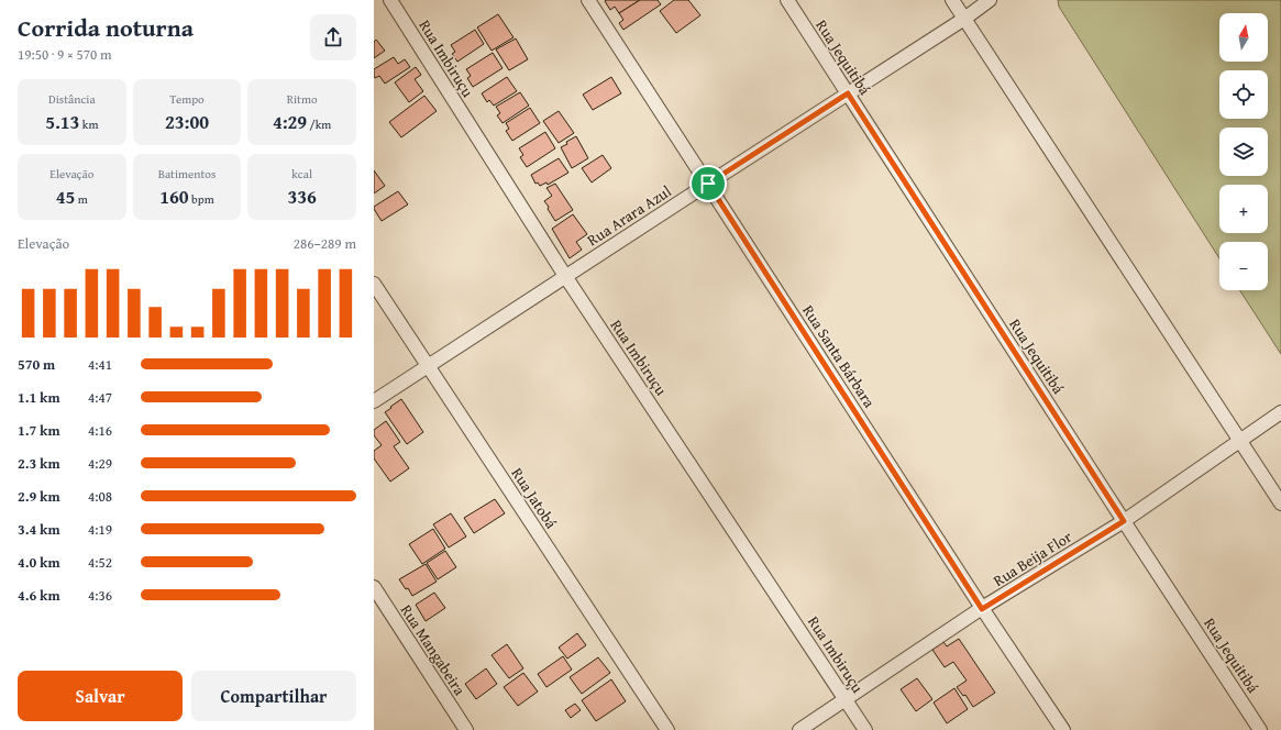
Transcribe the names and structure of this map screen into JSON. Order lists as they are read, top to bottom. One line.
{"streets":{"street":["Rua Jequitibá","Rua Imbiruçu","Rua Arara Azul","Rua Santa Bárbara","Rua Jatobá","Rua Beija Flor","Rua Mangabeira"]},"crossings":[["Rua Jequitibá","Rua Arara Azul"],["Rua Jequitibá","Rua Beija Flor"],["Rua Imbiruçu","Rua Arara Azul"],["Rua Imbiruçu","Rua Beija Flor"],["Rua Arara Azul","Rua Santa Bárbara"],["Rua Arara Azul","Rua Jatobá"],["Rua Santa Bárbara","Rua Beija Flor"]],"north":"top","page":{"heading":["Corrida noturna","19:50 · 9 × 570 m"],"map_buttons":["+","−"],"stats":[["Distância","5.13 km"],["Tempo","23:00"],["Ritmo","4:29 /km"],["Elevação","45 m"],["Batimentos","160 bpm"],["kcal","336"]],"chart":["Elevação","286–289 m"],"list":[{"name":"570 m","note":"4:41"},{"name":"1.1 km","note":"4:47"},{"name":"1.7 km","note":"4:16"},{"name":"2.3 km","note":"4:29"},{"name":"2.9 km","note":"4:08"},{"name":"3.4 km","note":"4:19"},{"name":"4.0 km","note":"4:52"},{"name":"4.6 km","note":"4:36"}],"buttons":["Salvar","Compartilhar"]}}
